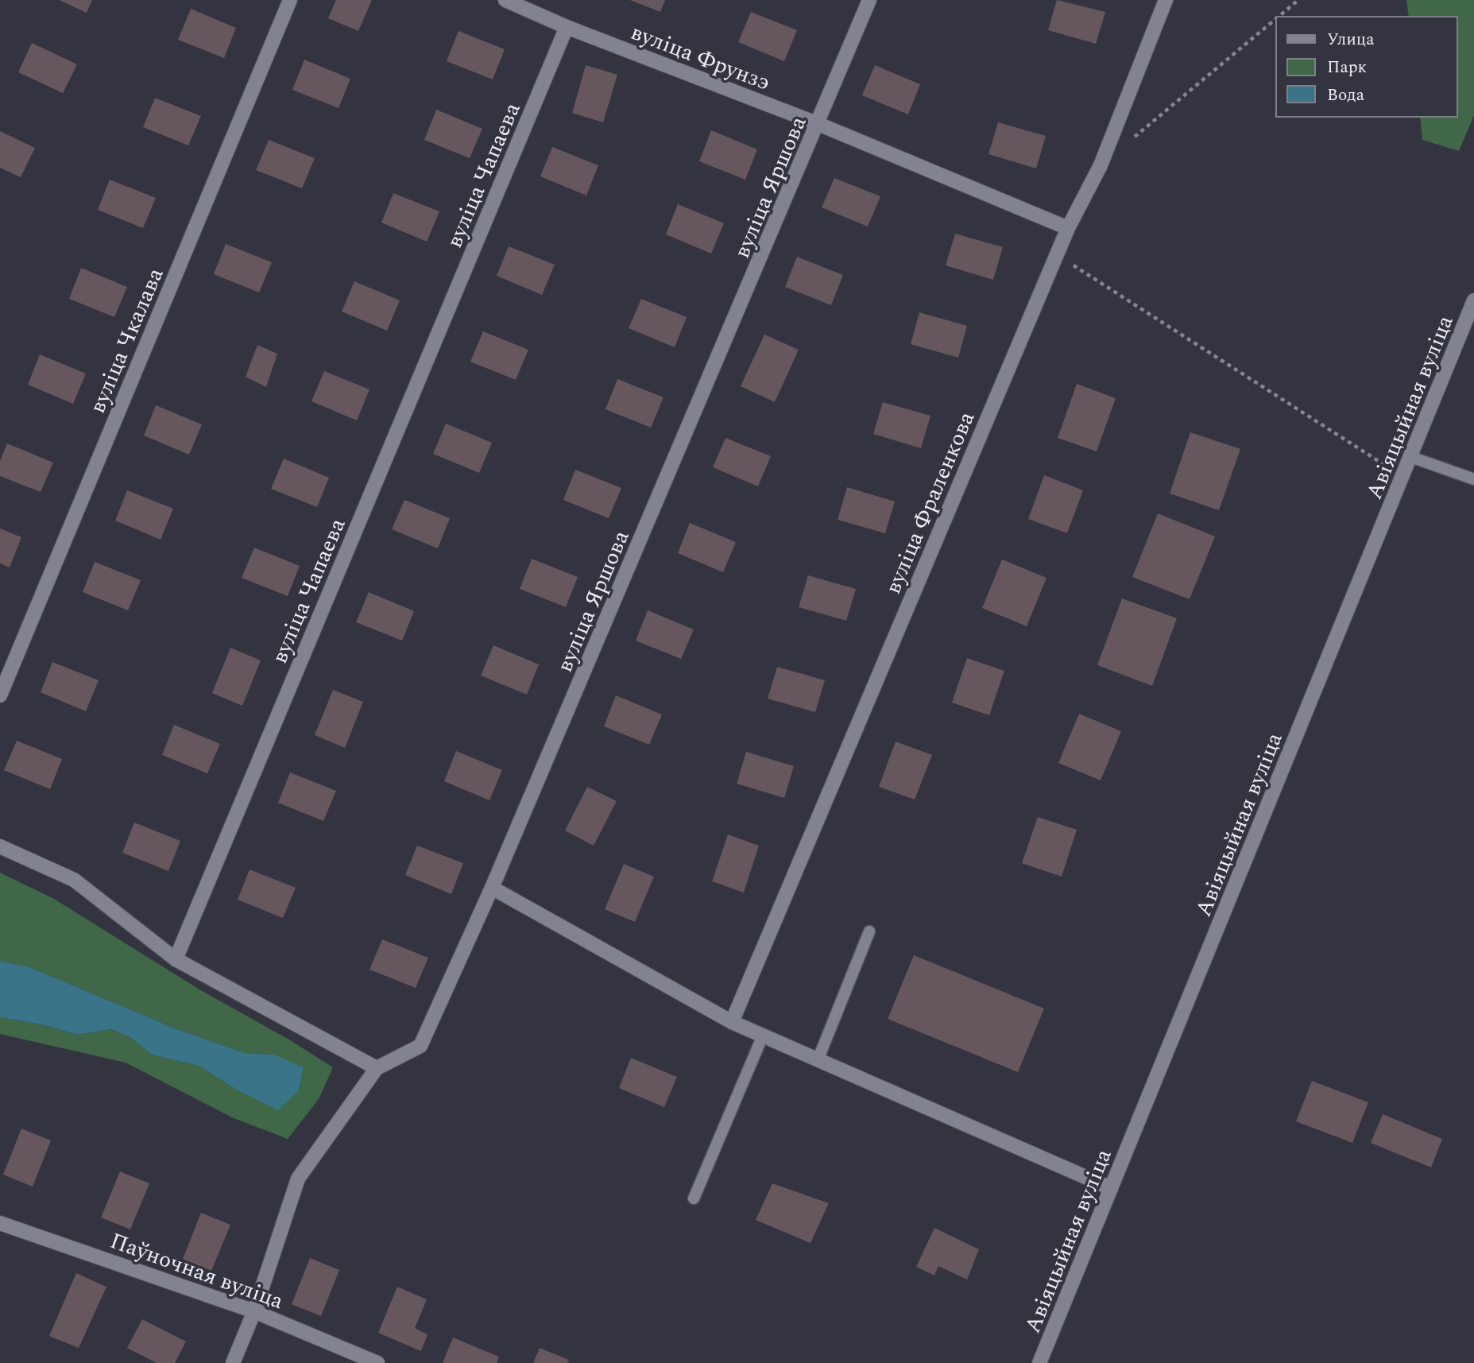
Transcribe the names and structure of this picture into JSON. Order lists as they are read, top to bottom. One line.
{"streets":{"street":["вуліца Фрунзэ","вуліца Чапаева","вуліца Яршова","вуліца Чкалава","Авіяцыйная вуліца","вуліца Фраленкова","Паўночная вуліца"]},"crossings":[["вуліца Фрунзэ","вуліца Чапаева"],["вуліца Фрунзэ","вуліца Яршова"],["вуліца Фрунзэ","вуліца Фраленкова"],["вуліца Яршова","Паўночная вуліца"]],"legend":["Улица","Парк","Вода"]}
